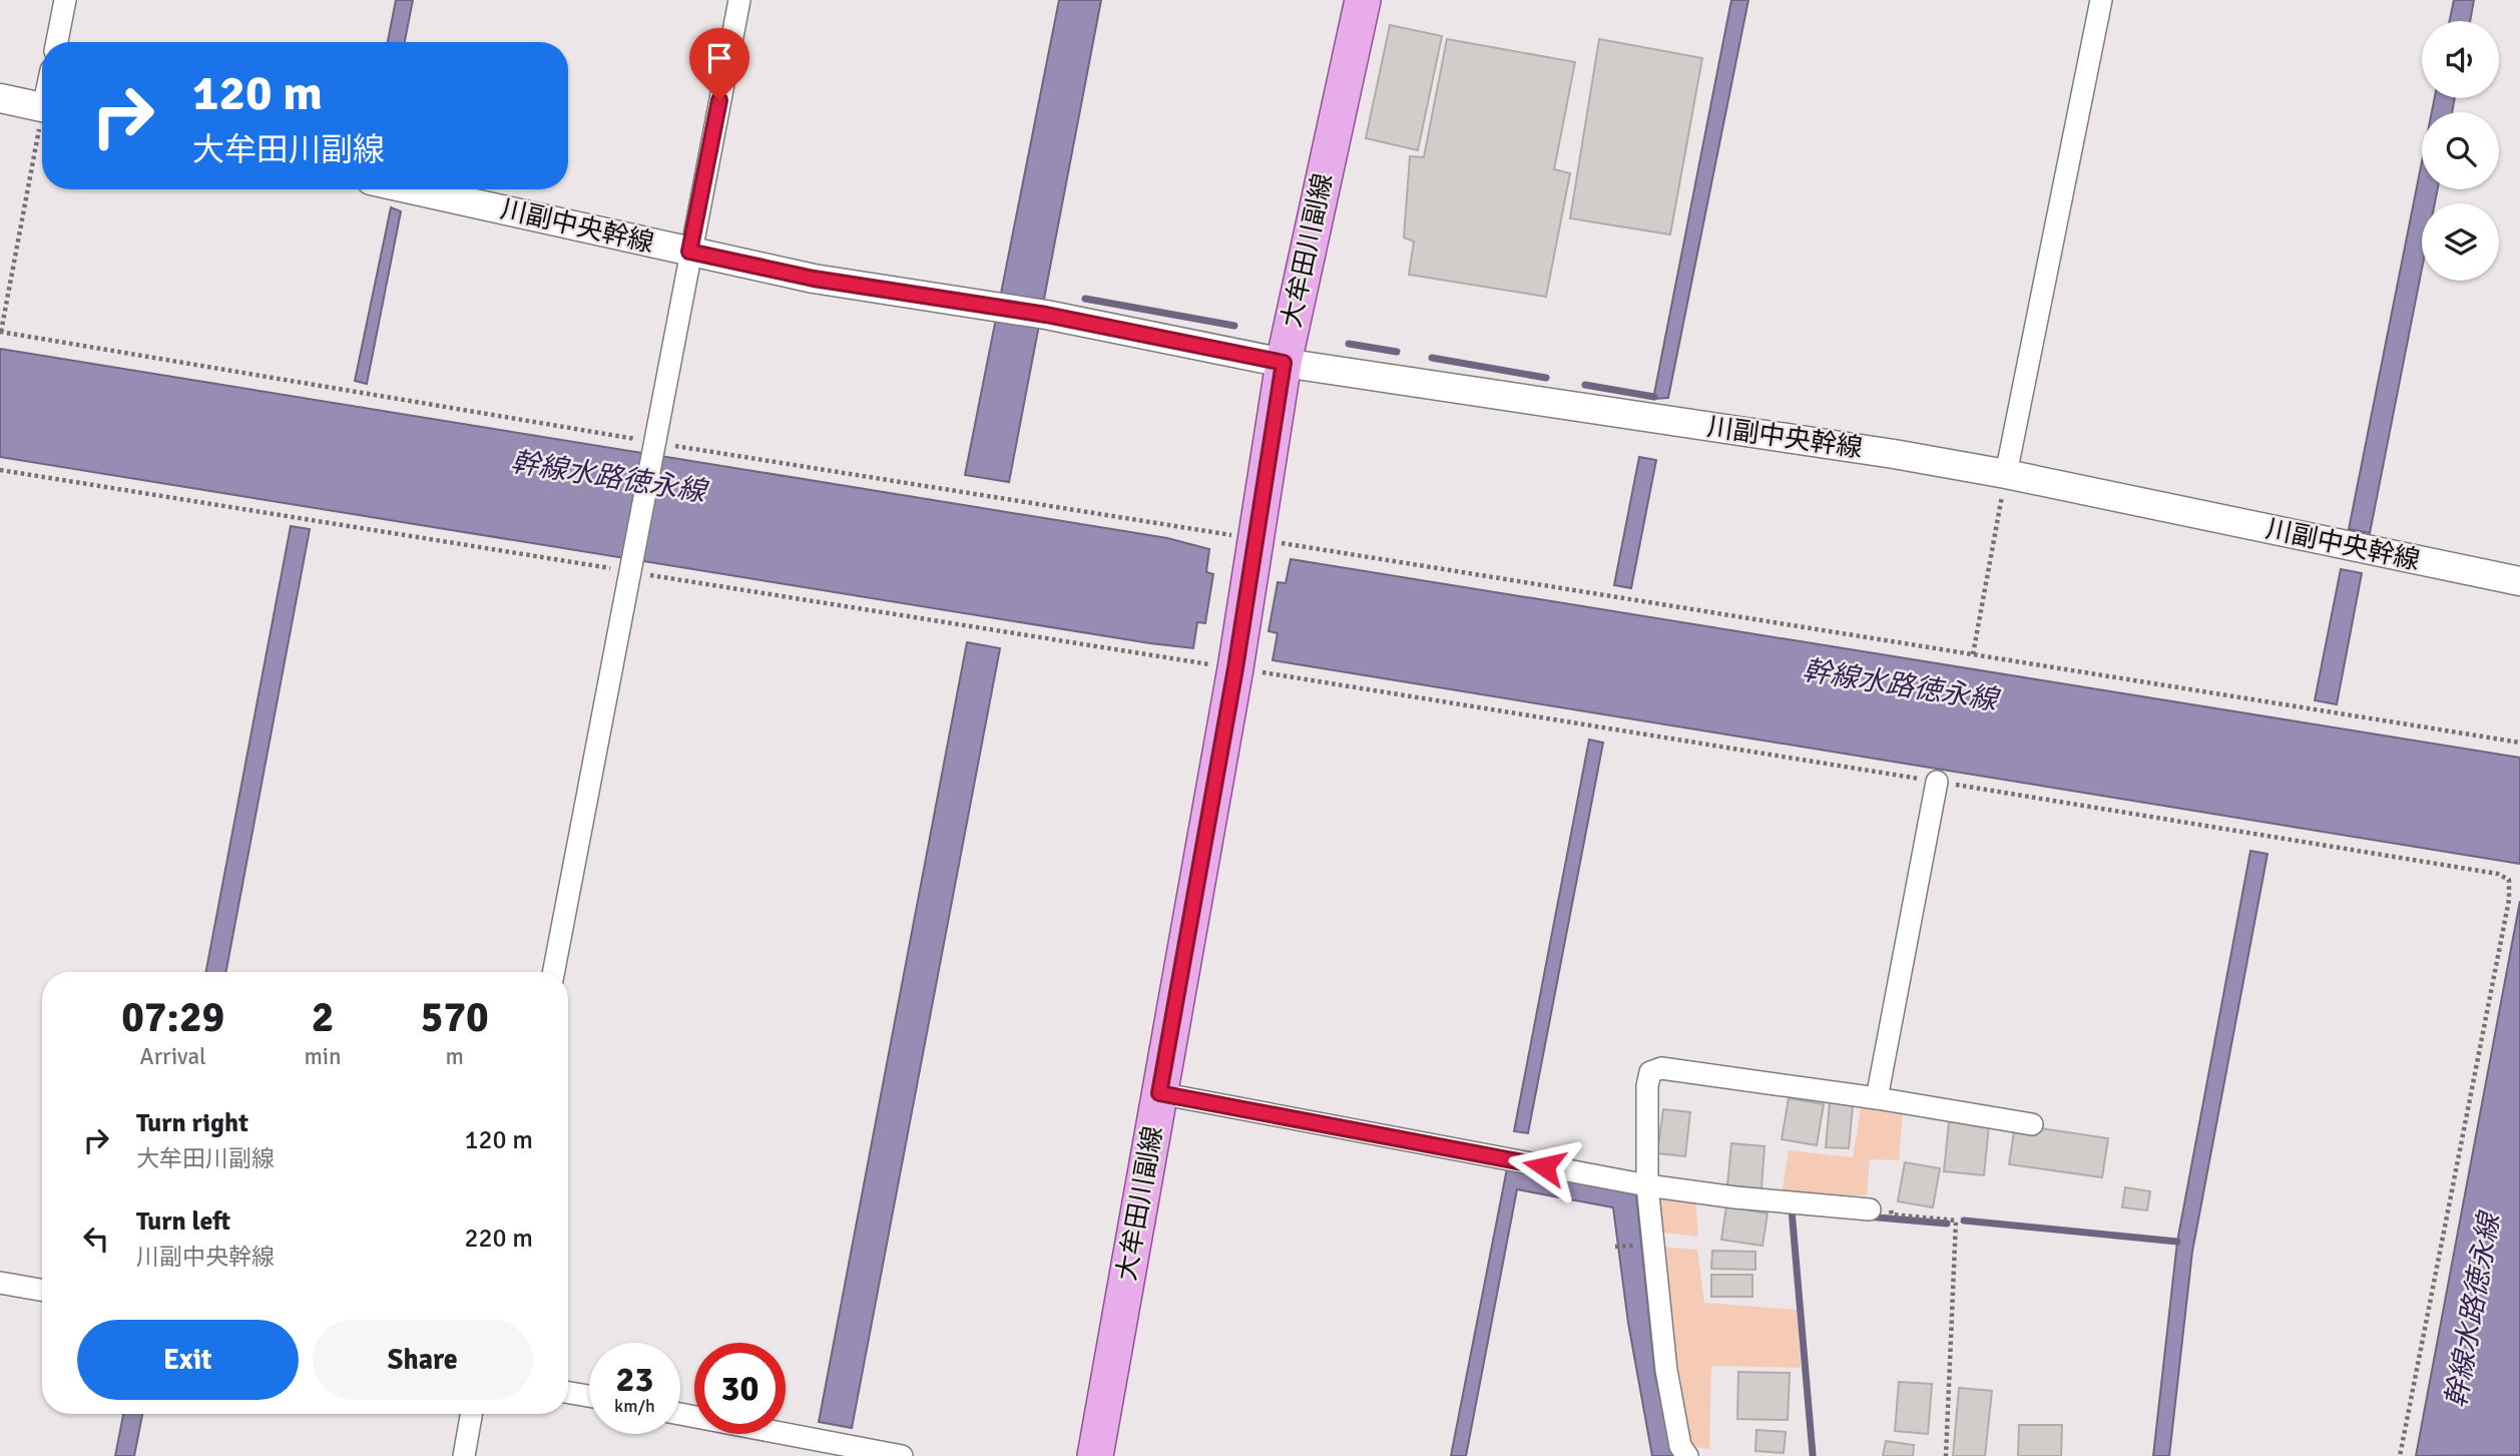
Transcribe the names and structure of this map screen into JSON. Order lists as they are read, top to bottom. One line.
{"streets":{"main road":["大牟田川副線"],"street":["川副中央幹線"]},"crossings":[["川副中央幹線","大牟田川副線"]],"water":["幹線水路徳永線"],"page":{"turn":["120 m","大牟田川副線"],"eta":["07:29","Arrival","2","min","570","m"],"list":[{"name":"Turn right","note":"大牟田川副線","value":"120 m"},{"name":"Turn left","note":"川副中央幹線","value":"220 m"}],"buttons":["Exit","Share"],"speed":"23 km/h","limit":"30"}}
